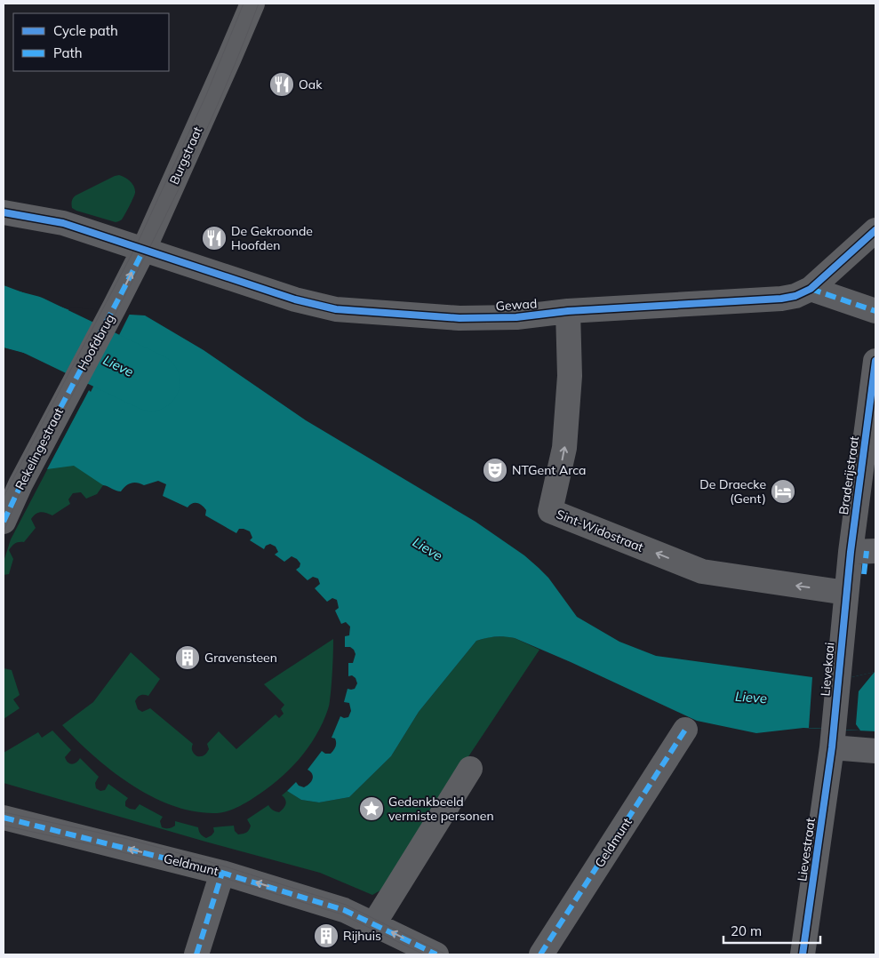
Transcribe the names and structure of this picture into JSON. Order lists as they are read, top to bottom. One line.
{"streets":{"street":["Burgstraat","Gewad","Hoofdbrug","Rekelingestraat","Braderijstraat","Sint-Widostraat","Lievekaai","Geldmunt","Lievestraat"]},"crossings":[["Burgstraat","Gewad"],["Burgstraat","Hoofdbrug"],["Gewad","Sint-Widostraat"],["Hoofdbrug","Rekelingestraat"],["Braderijstraat","Sint-Widostraat"],["Braderijstraat","Lievekaai"],["Sint-Widostraat","Lievekaai"],["Lievekaai","Lievestraat"]],"one_way":["Geldmunt"],"water":["Lieve"],"places":{"restaurant":["Oak","De Gekroonde Hoofden"],"theatre":["NTGent Arca"],"hotel":["De Draecke (Gent)"],"building":["Gravensteen","Rijhuis"],"place":["Gedenkbeeld vermiste personen"]},"legend":["Cycle path","Path"],"scale_bar":"20 m"}
